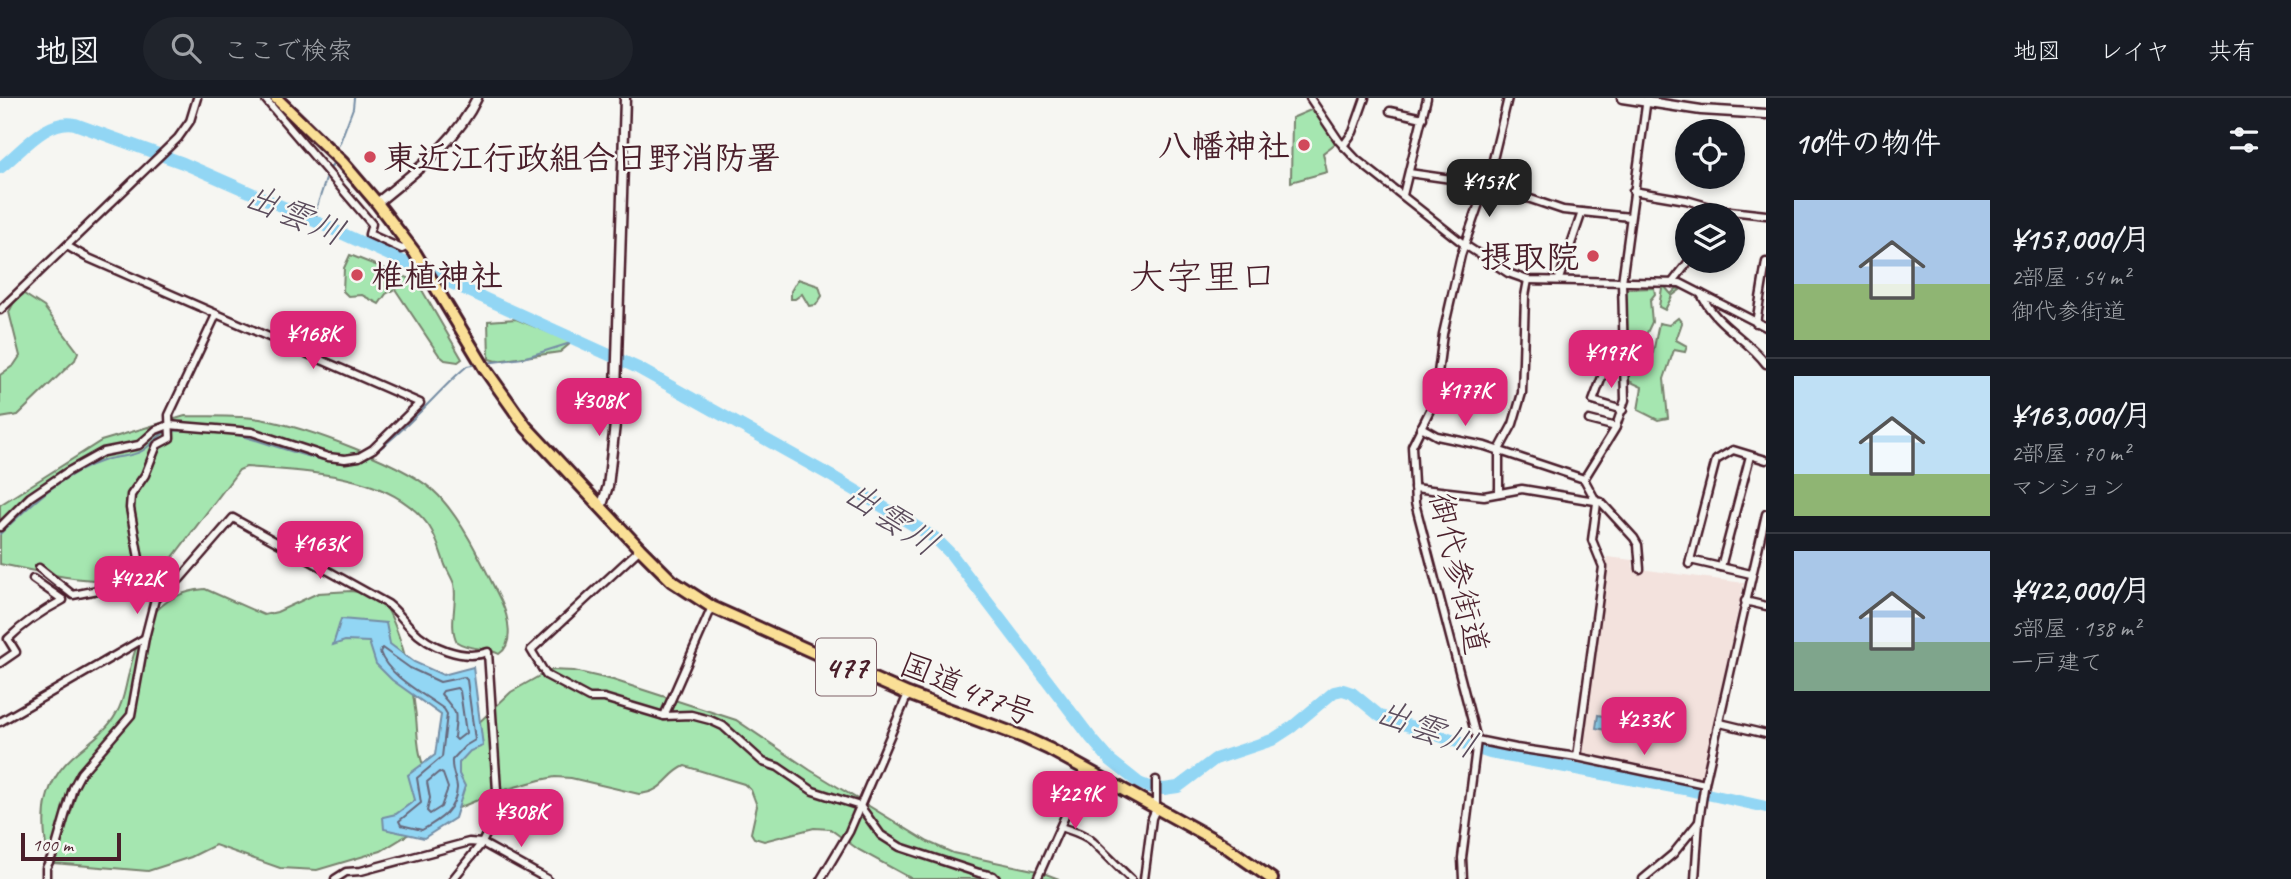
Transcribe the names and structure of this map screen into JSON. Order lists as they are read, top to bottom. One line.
{"streets":{"highway":["477","国道477号"],"street":["御代参街道"]},"districts":["大字里口"],"water":["出雲川"],"places":["八幡神社","東近江行政組合日野消防署","摂取院","椎植神社"],"scale_bar":"100 m","page":{"header":"地図","search":"ここで検索","nav":["地図","レイヤ","共有"],"heading":"10件の物件","price":["¥157K","¥168K","¥197K","¥177K","¥308K","¥163K","¥422K","¥233K","¥229K","¥308K"],"list":[{"name":"¥157,000/月","note":"2部屋 · 54 m² · 御代参街道"},{"name":"¥163,000/月","note":"2部屋 · 70 m² · マンション"},{"name":"¥422,000/月","note":"5部屋 · 138 m² · 一戸建て"}],"scale":"100 m"}}
